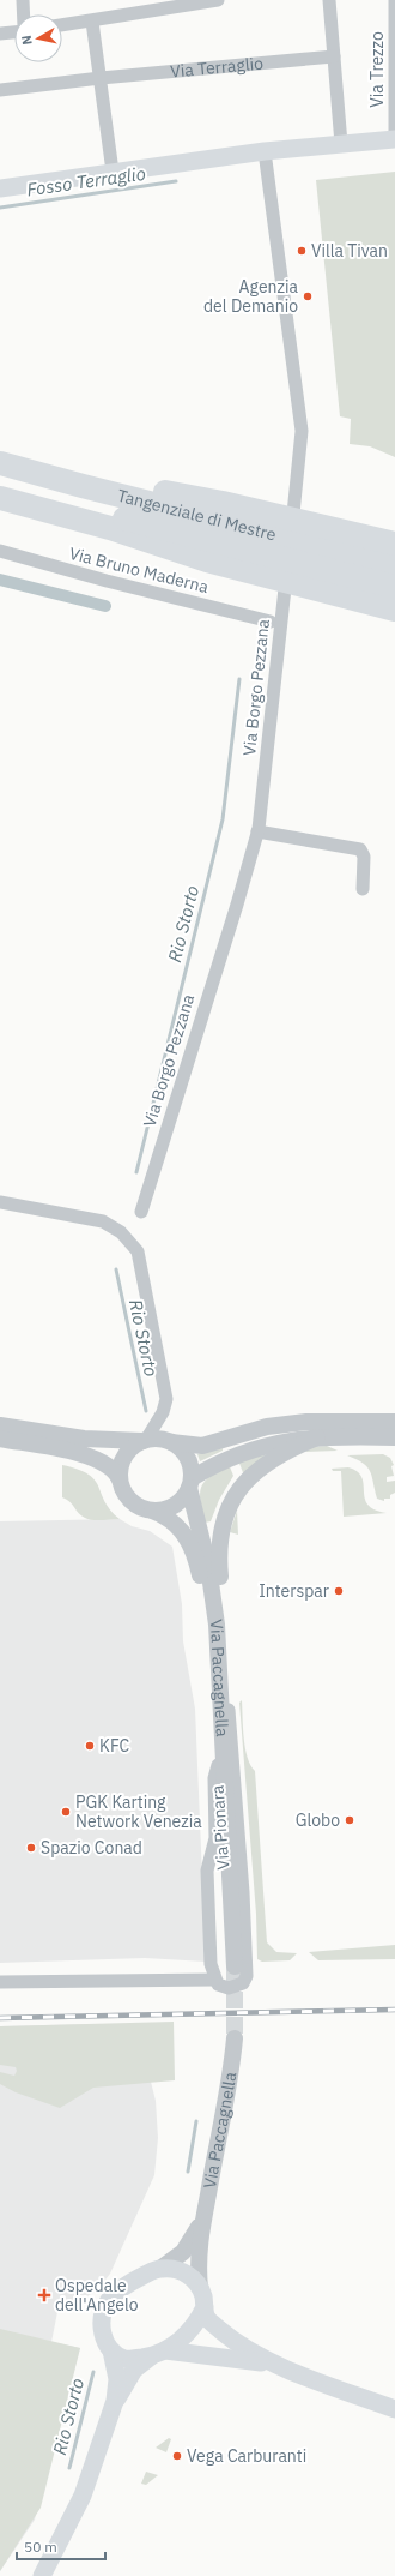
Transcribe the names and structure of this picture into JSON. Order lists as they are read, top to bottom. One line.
{"streets":{"highway":["Tangenziale di Mestre"],"street":["Via Terraglio","Via Trezzo","Via Bruno Maderna","Via Borgo Pezzana","Via Paccagnella","Via Pionara"]},"crossings":[["Via Paccagnella","Via Pionara"]],"water":["Fosso Terraglio","Rio Storto"],"places":{"other":["Villa Tivan","Agenzia del Demanio","Interspar","KFC","PGK Karting Network Venezia","Globo","Spazio Conad","Vega Carburanti"],"health":["Ospedale dell'Angelo"]},"scale_bar":"50 m","north":"left"}
